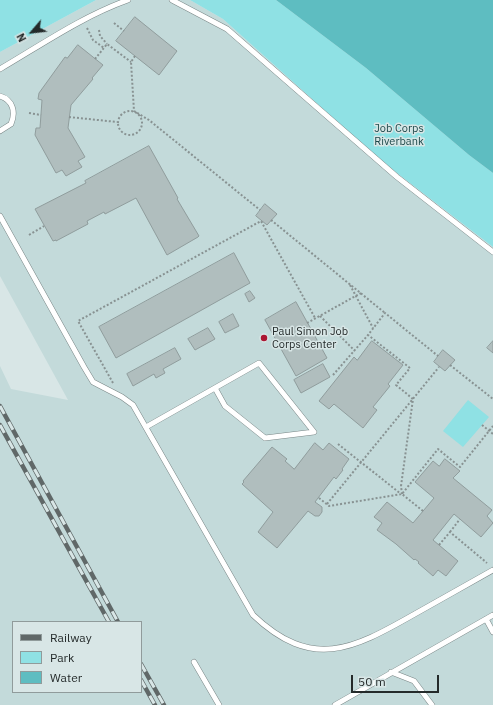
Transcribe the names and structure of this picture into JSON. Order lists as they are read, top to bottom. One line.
{"parks":["Job Corps Riverbank"],"places":["Paul Simon Job Corps Center"],"legend":["Railway","Park","Water"],"scale_bar":"50 m","north":"bottom left"}
